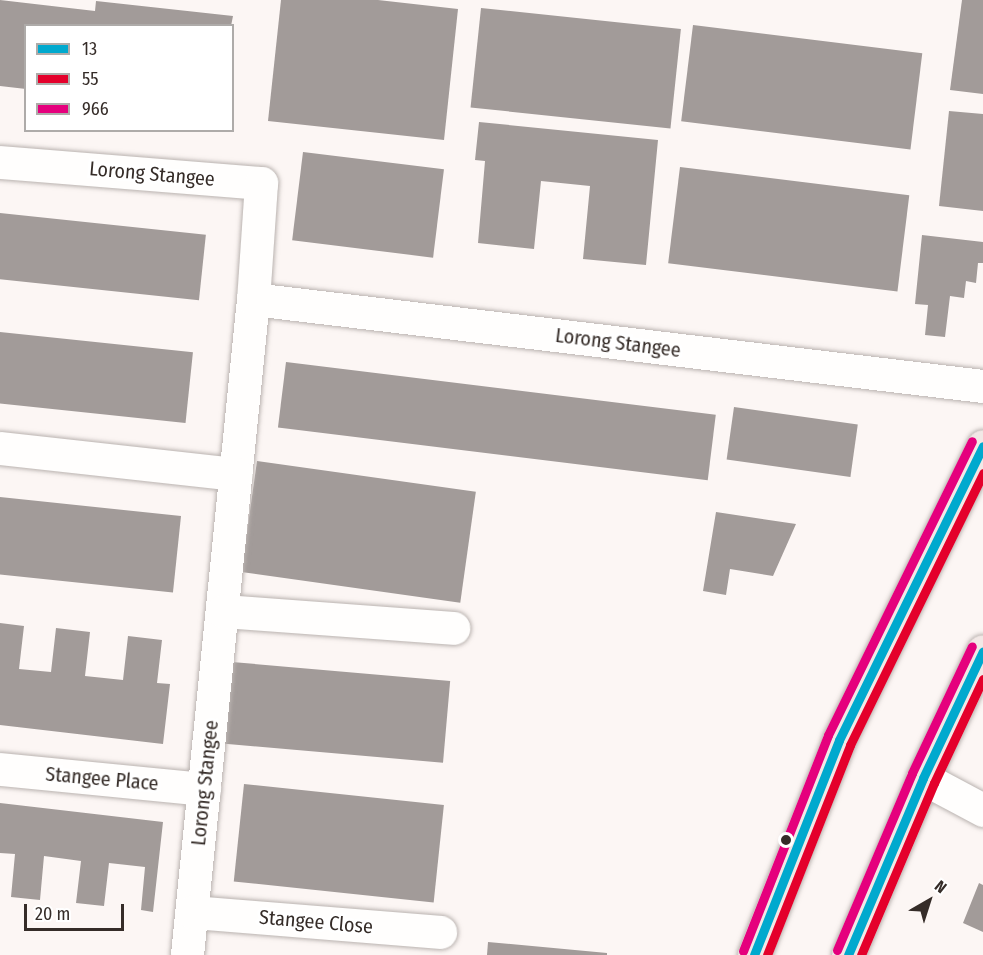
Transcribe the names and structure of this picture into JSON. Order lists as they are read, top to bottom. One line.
{"streets":{"street":["Lorong Stangee","Stangee Place","Stangee Close"]},"crossings":[["Lorong Stangee","Stangee Place"],["Lorong Stangee","Stangee Close"]],"lines":["transit line 966","transit line 13","transit line 55"],"legend":["13","55","966"],"scale_bar":"20 m","north":"top right"}
